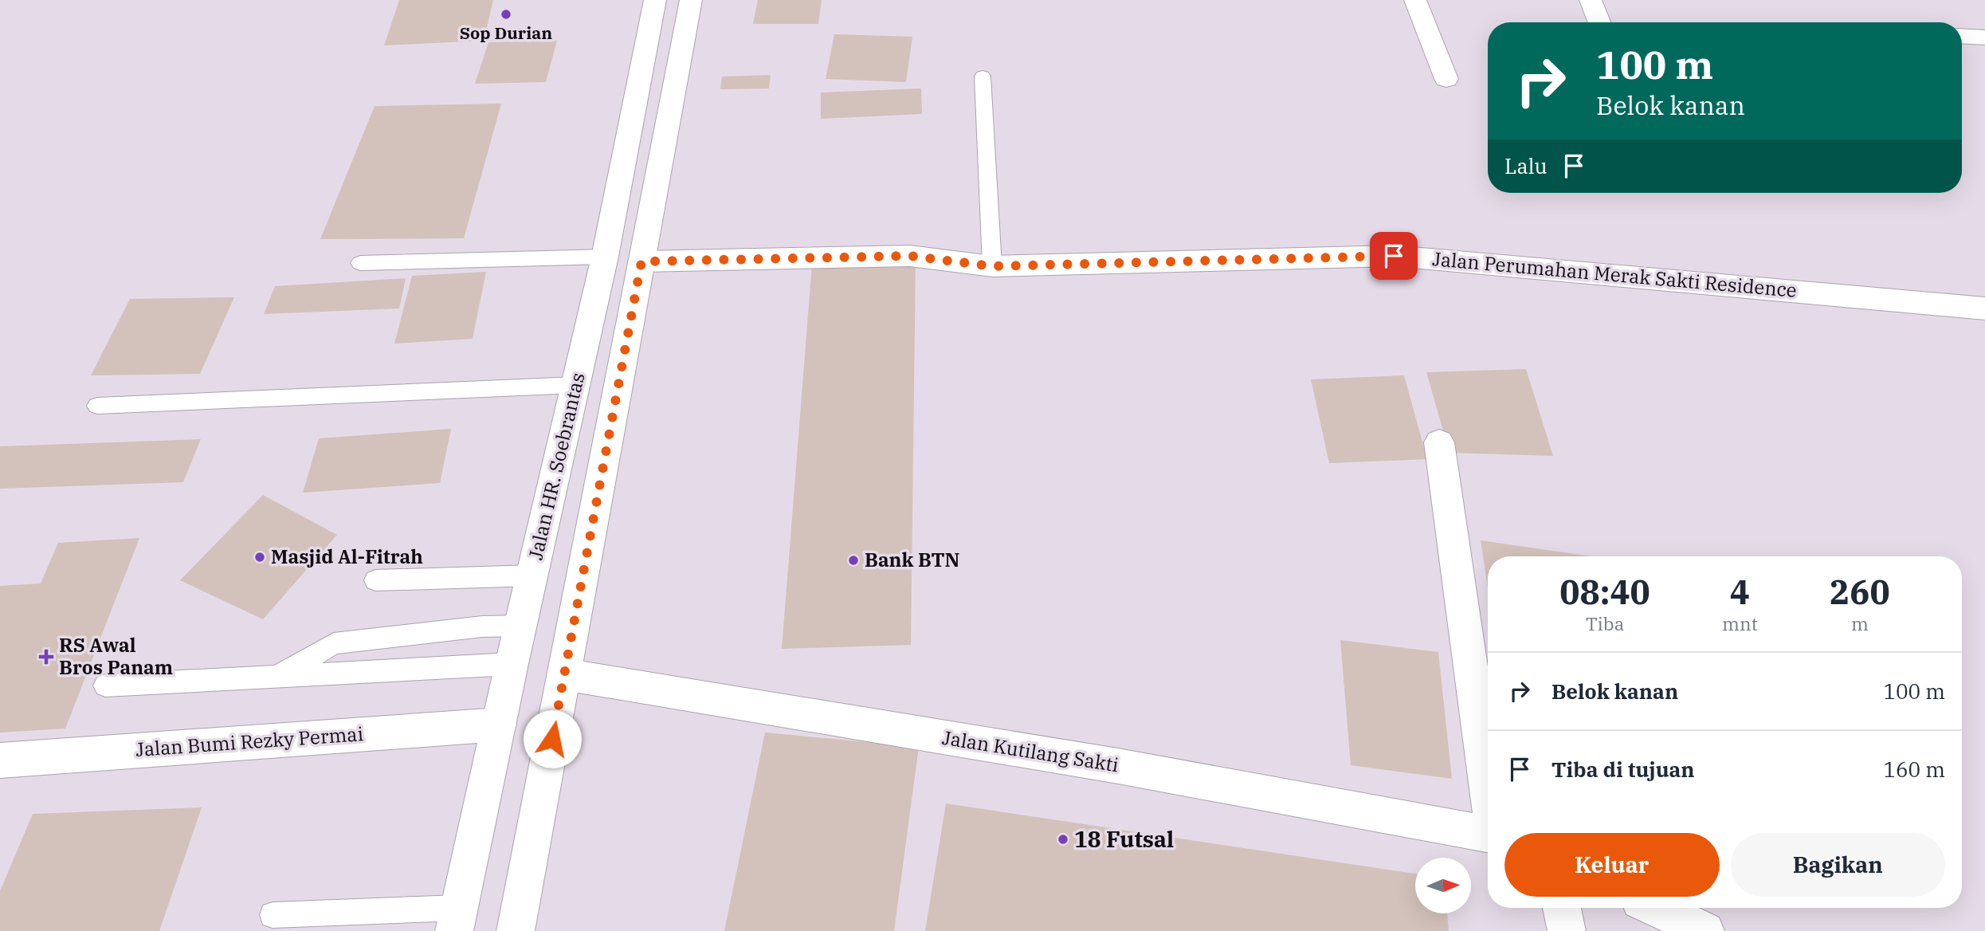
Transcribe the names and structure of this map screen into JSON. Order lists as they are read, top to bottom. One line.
{"streets":{"street":["Jalan Perumahan Merak Sakti Residence","Jalan HR. Soebrantas","Jalan Bumi Rezky Permai","Jalan Kutilang Sakti"]},"crossings":[["Jalan HR. Soebrantas","Jalan Bumi Rezky Permai"]],"places":{"other":["Sop Durian","Masjid Al-Fitrah","Bank BTN","18 Futsal"],"health":["RS Awal Bros Panam"]},"north":"right","page":{"turn":["100 m","Belok kanan"],"then":"Lalu","eta":["08:40","Tiba","4","mnt","260","m"],"list":[{"name":"Belok kanan","value":"100 m"},{"name":"Tiba di tujuan","value":"160 m"}],"buttons":["Keluar","Bagikan"]}}
